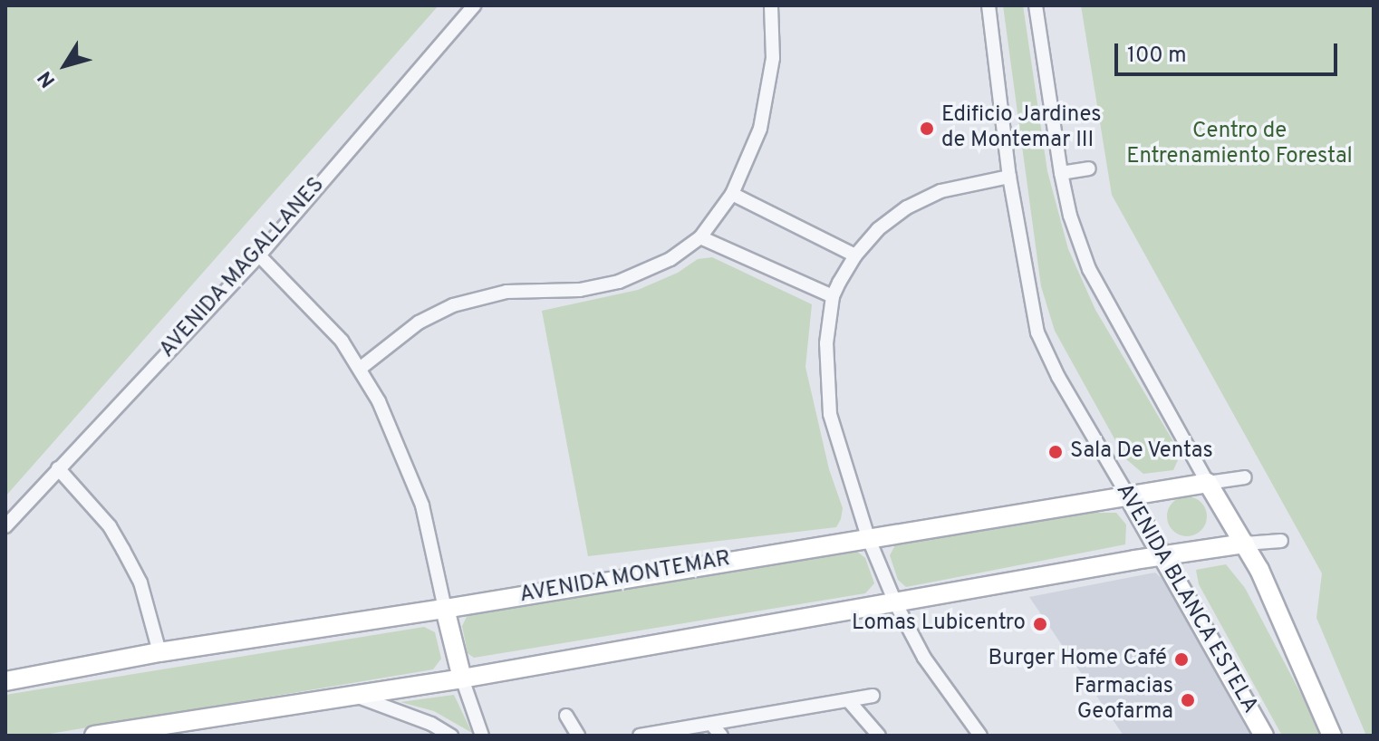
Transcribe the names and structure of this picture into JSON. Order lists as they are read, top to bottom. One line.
{"streets":{"main road":["AVENIDA MONTEMAR","AVENIDA BLANCA ESTELA"],"street":["AVENIDA MAGALLANES"]},"crossings":[["AVENIDA MONTEMAR","AVENIDA BLANCA ESTELA"]],"parks":["Centro de Entrenamiento Forestal"],"places":["Edificio Jardines de Montemar III","Sala De Ventas","Lomas Lubicentro","Burger Home Café","Farmacias Geofarma"],"scale_bar":"100 m","north":"bottom left"}
